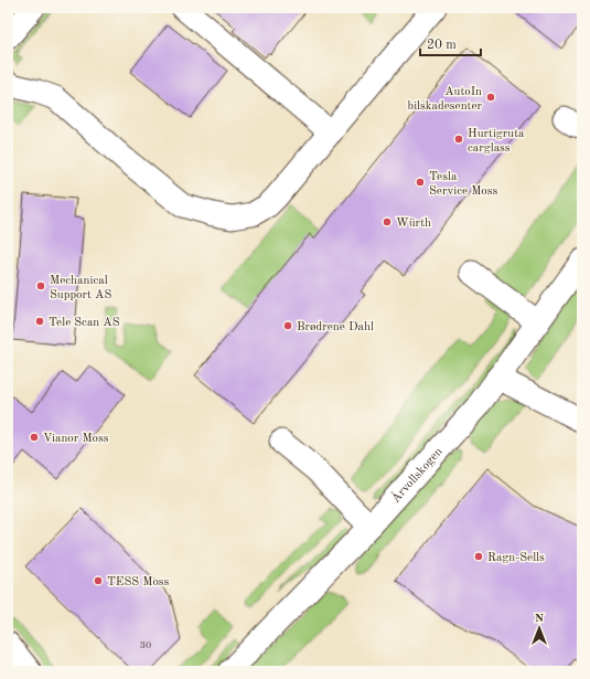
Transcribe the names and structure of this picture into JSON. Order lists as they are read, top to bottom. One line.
{"streets":{"street":["Årvollskogen"]},"places":["AutoIn bilskadesenter","Hurtigruta carglass","Tesla Service Moss","Würth","Mechanical Support AS","Tele Scan AS","Brødrene Dahl","Vianor Moss","Ragn-Sells","TESS Moss"],"house_numbers":["30"],"scale_bar":"20 m","north":"top"}
